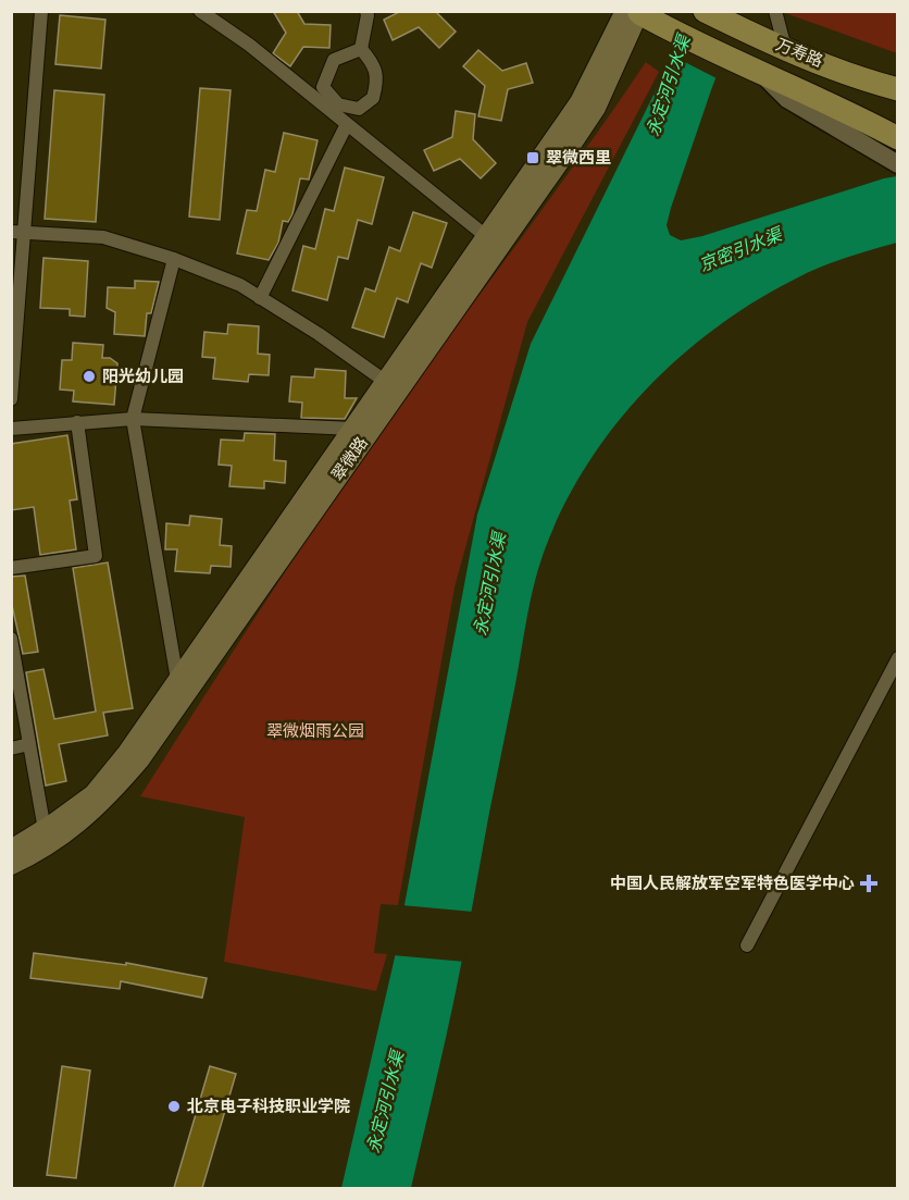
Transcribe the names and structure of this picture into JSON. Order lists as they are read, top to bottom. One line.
{"streets":{"highway":["万寿路"],"main road":["翠微路"]},"crossings":[["万寿路","翠微路"]],"water":["永定河引水渠","京密引水渠"],"parks":["翠微烟雨公园"],"places":{"transit":["翠微西里"],"other":["阳光幼儿园","北京电子科技职业学院"],"health":["中国人民解放军空军特色医学中心"]}}
